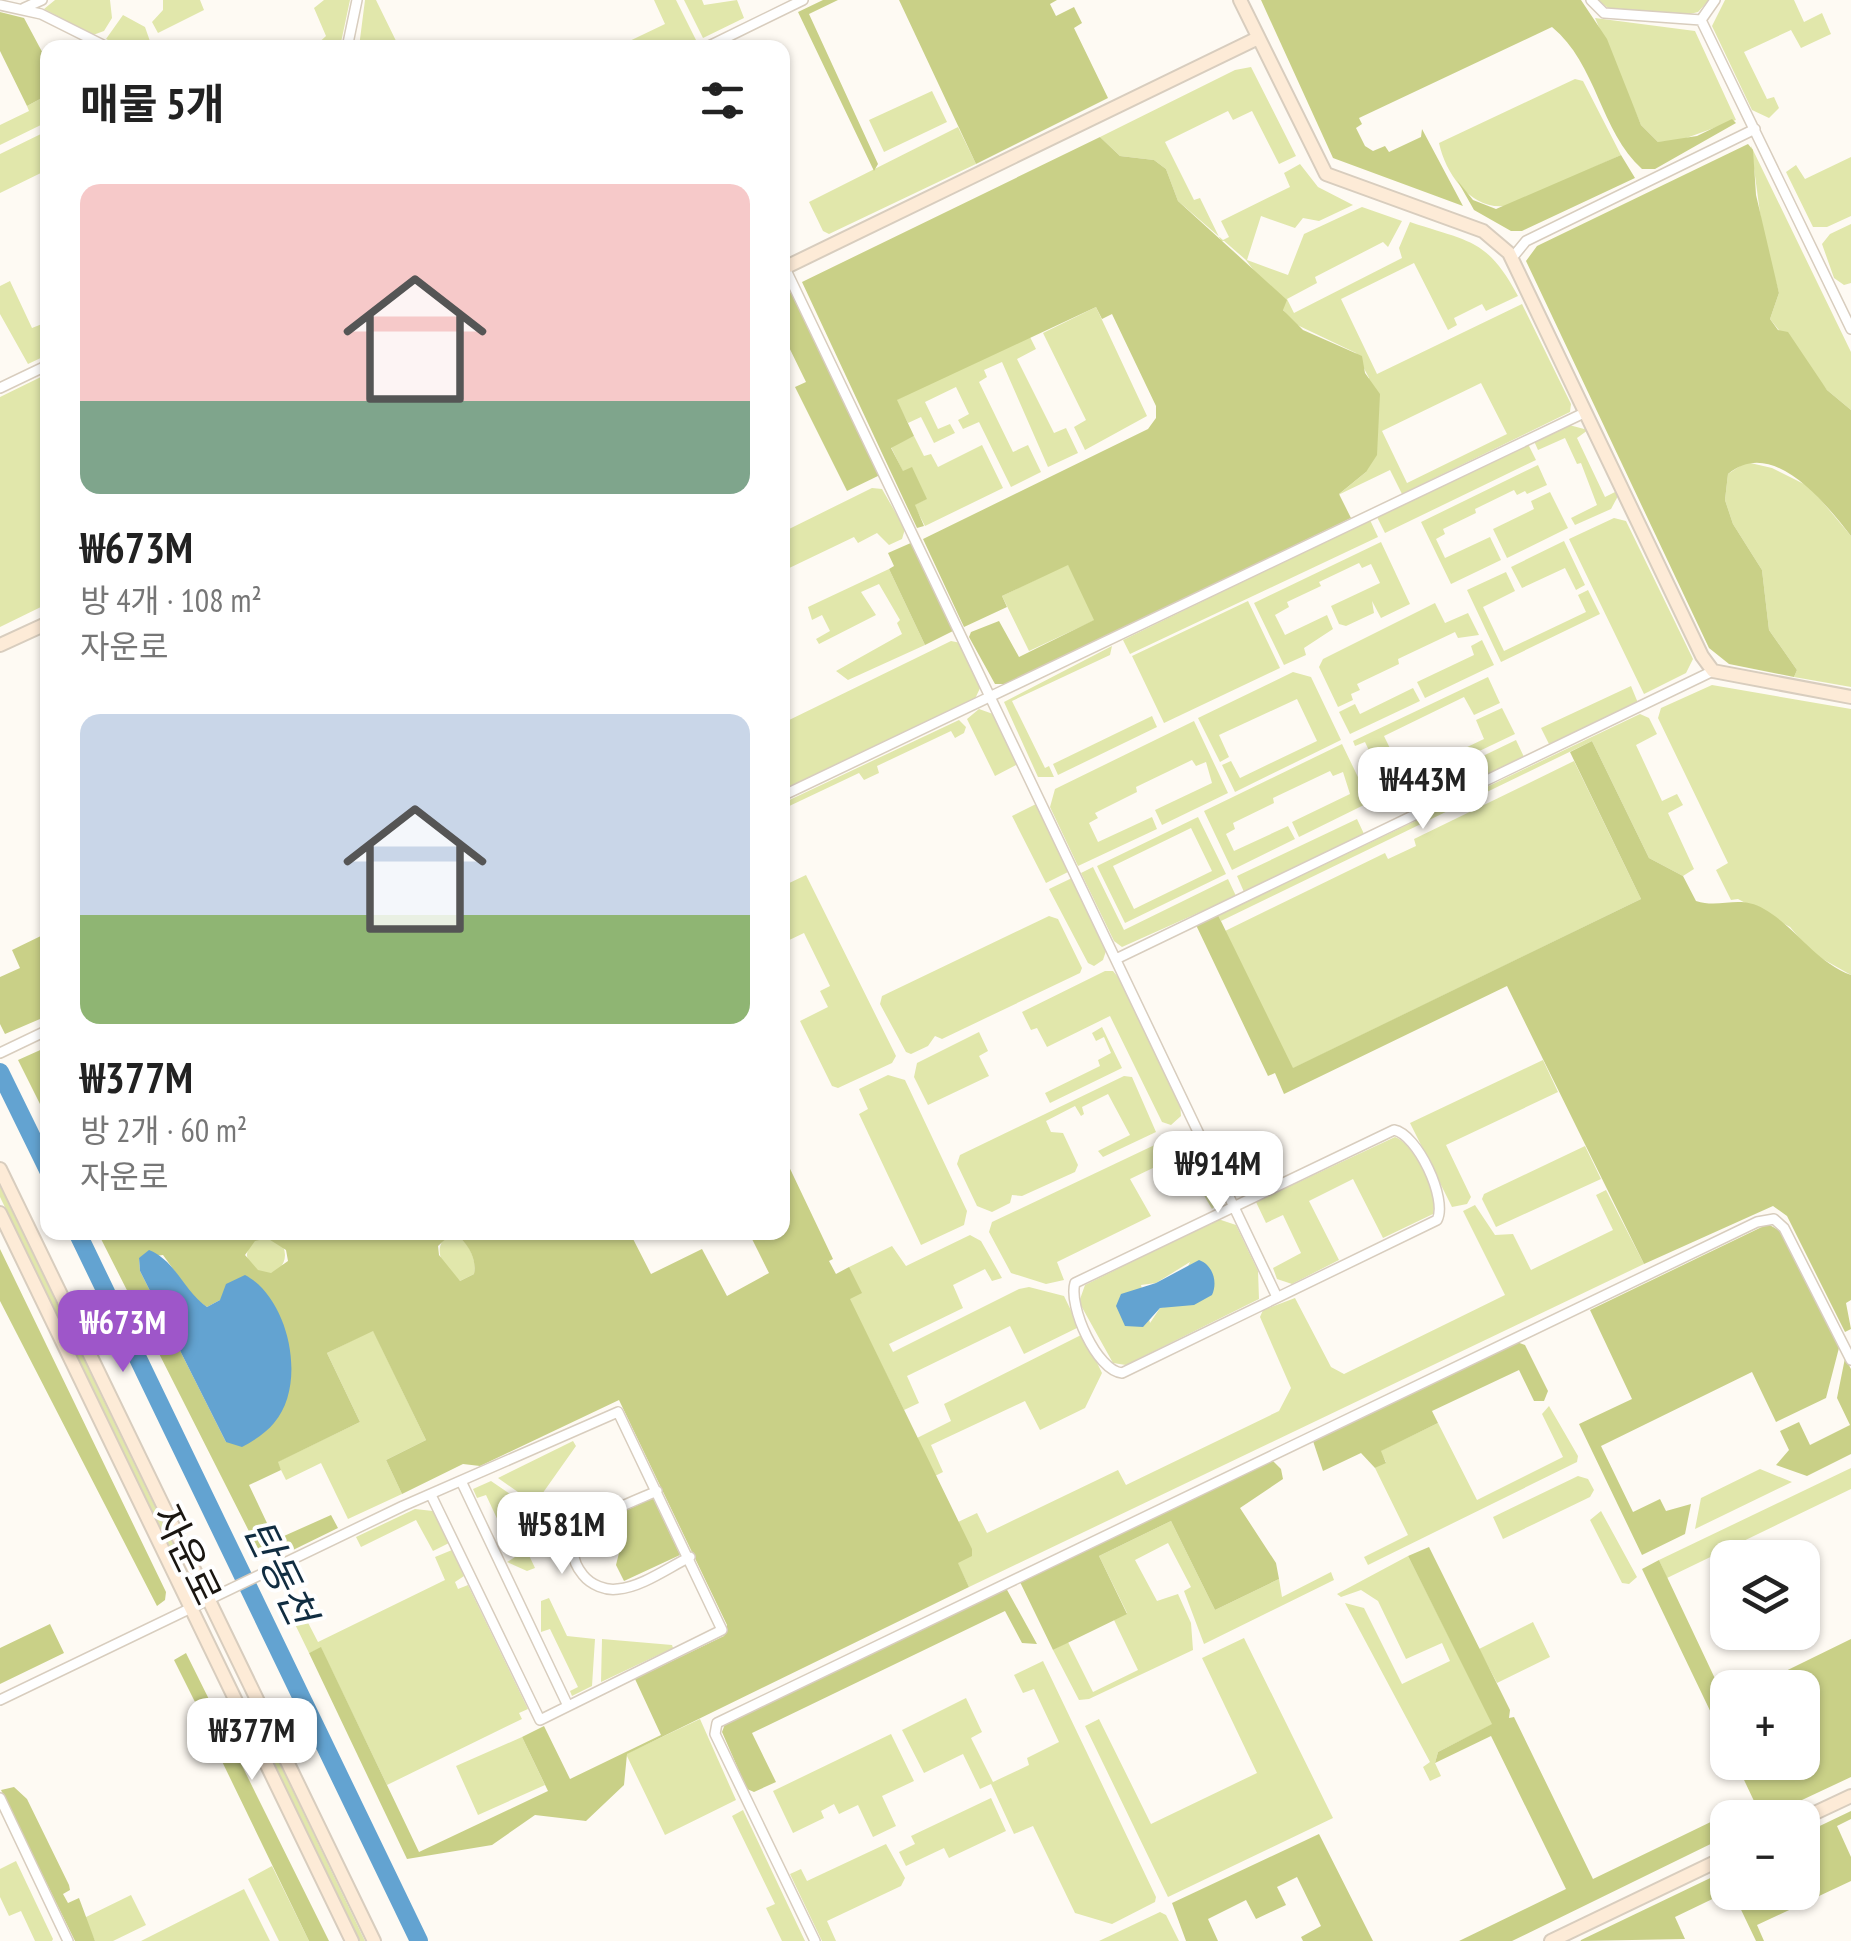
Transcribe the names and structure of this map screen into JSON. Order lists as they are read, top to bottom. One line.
{"streets":{"street":["자운로"]},"water":["탄동천"],"page":{"heading":"매물 5개","list":[{"name":"₩673M","note":"방 4개 · 108 m² · 자운로"},{"name":"₩377M","note":"방 2개 · 60 m² · 자운로"}],"price":["₩443M","₩914M","₩673M","₩581M","₩377M"],"map_buttons":["+","−"]}}
